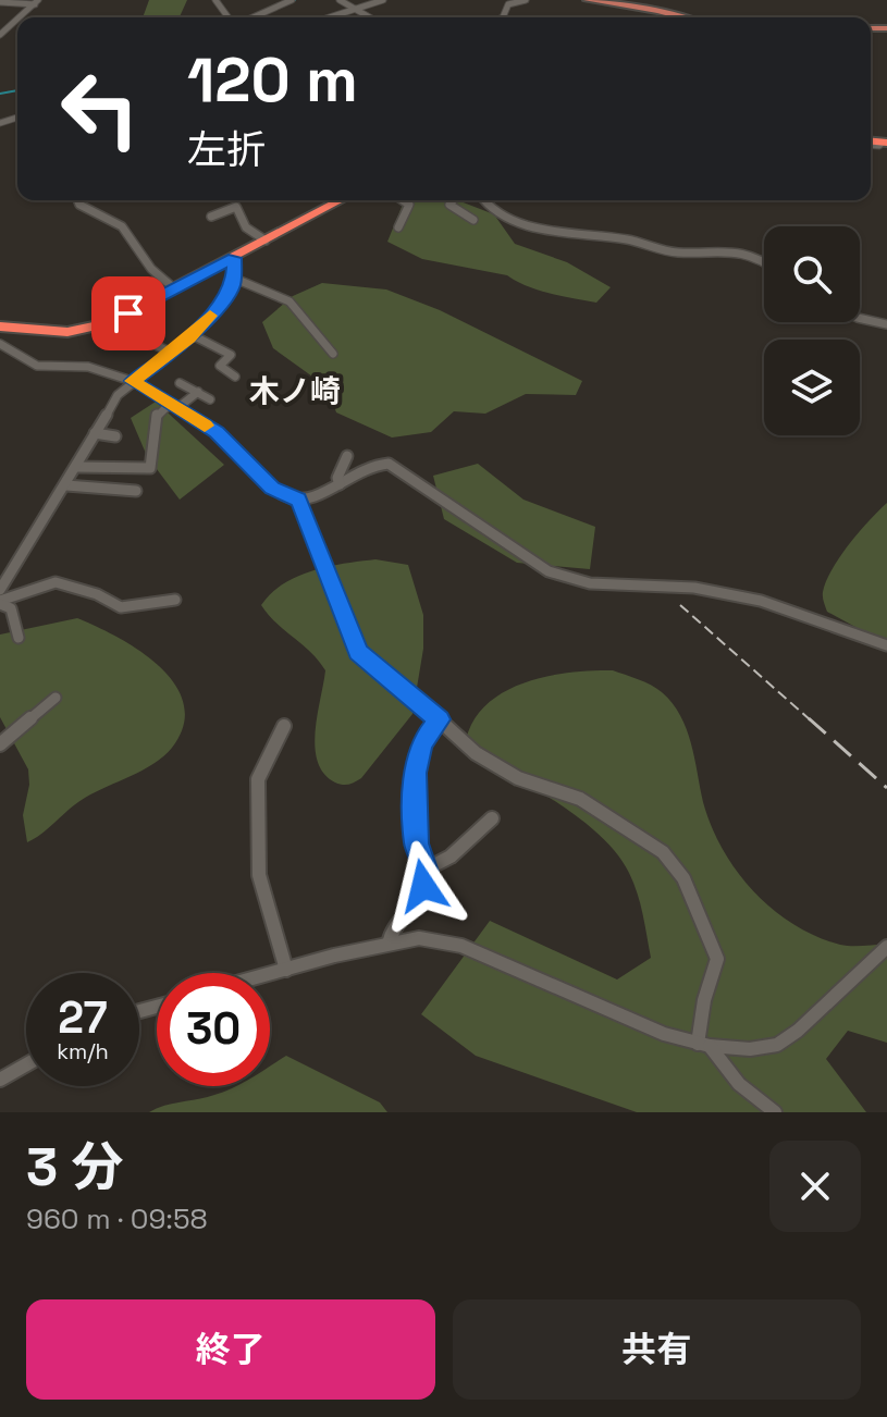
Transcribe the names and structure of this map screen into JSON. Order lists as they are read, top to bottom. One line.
{"districts":["木ノ崎"],"page":{"turn":["120 m","左折"],"speed":"27 km/h","limit":"30","heading":["3 分","960 m · 09:58"],"buttons":["終了","共有"]}}
